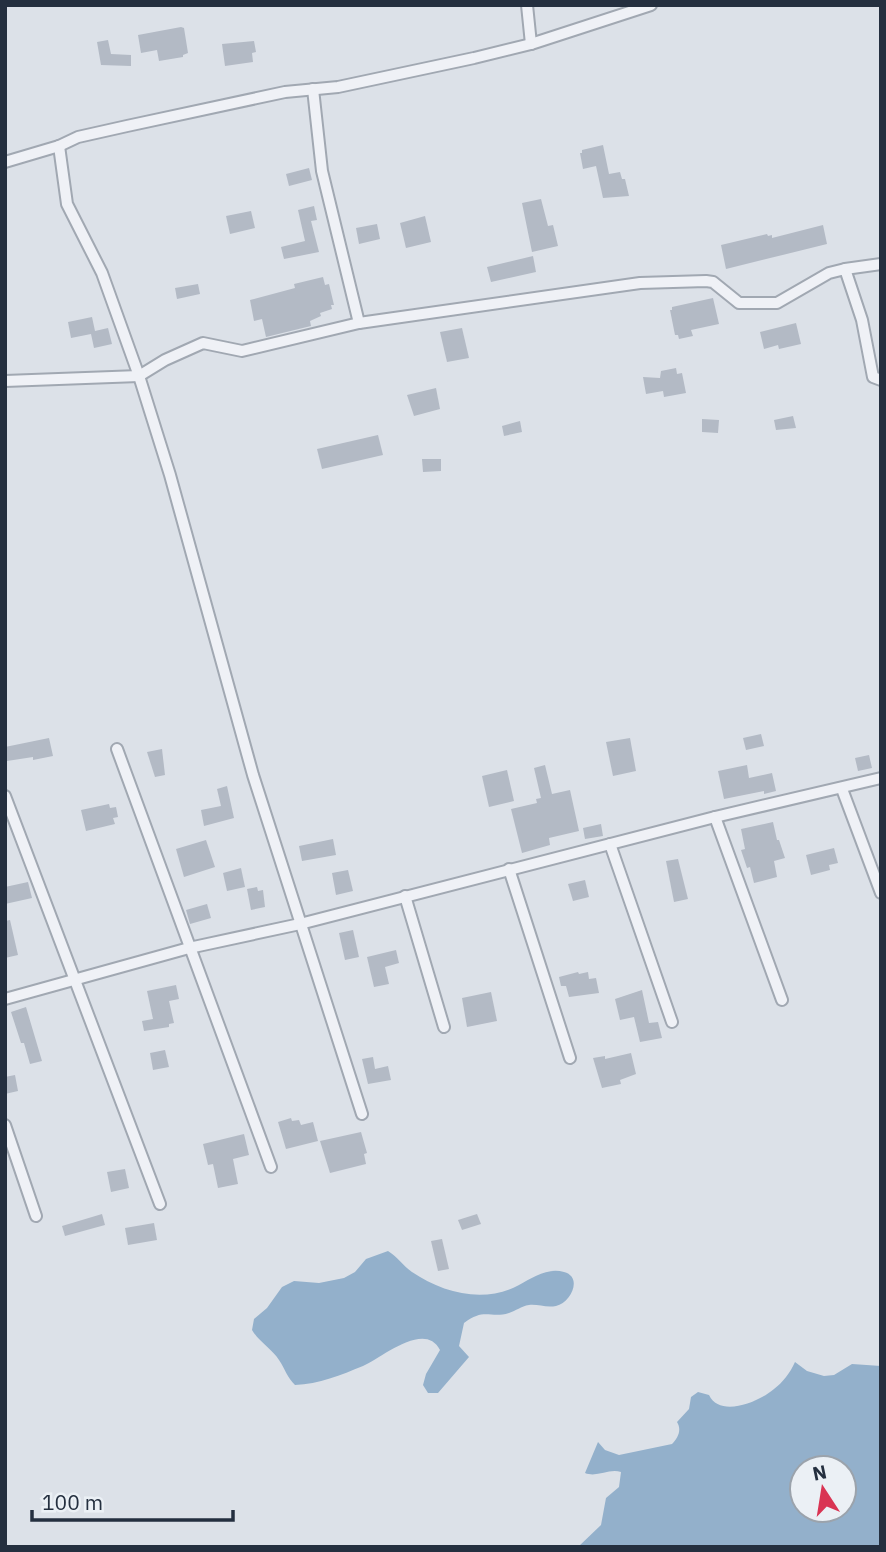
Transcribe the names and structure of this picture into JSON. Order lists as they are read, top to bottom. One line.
{"scale_bar":"100 m","north":"top"}
